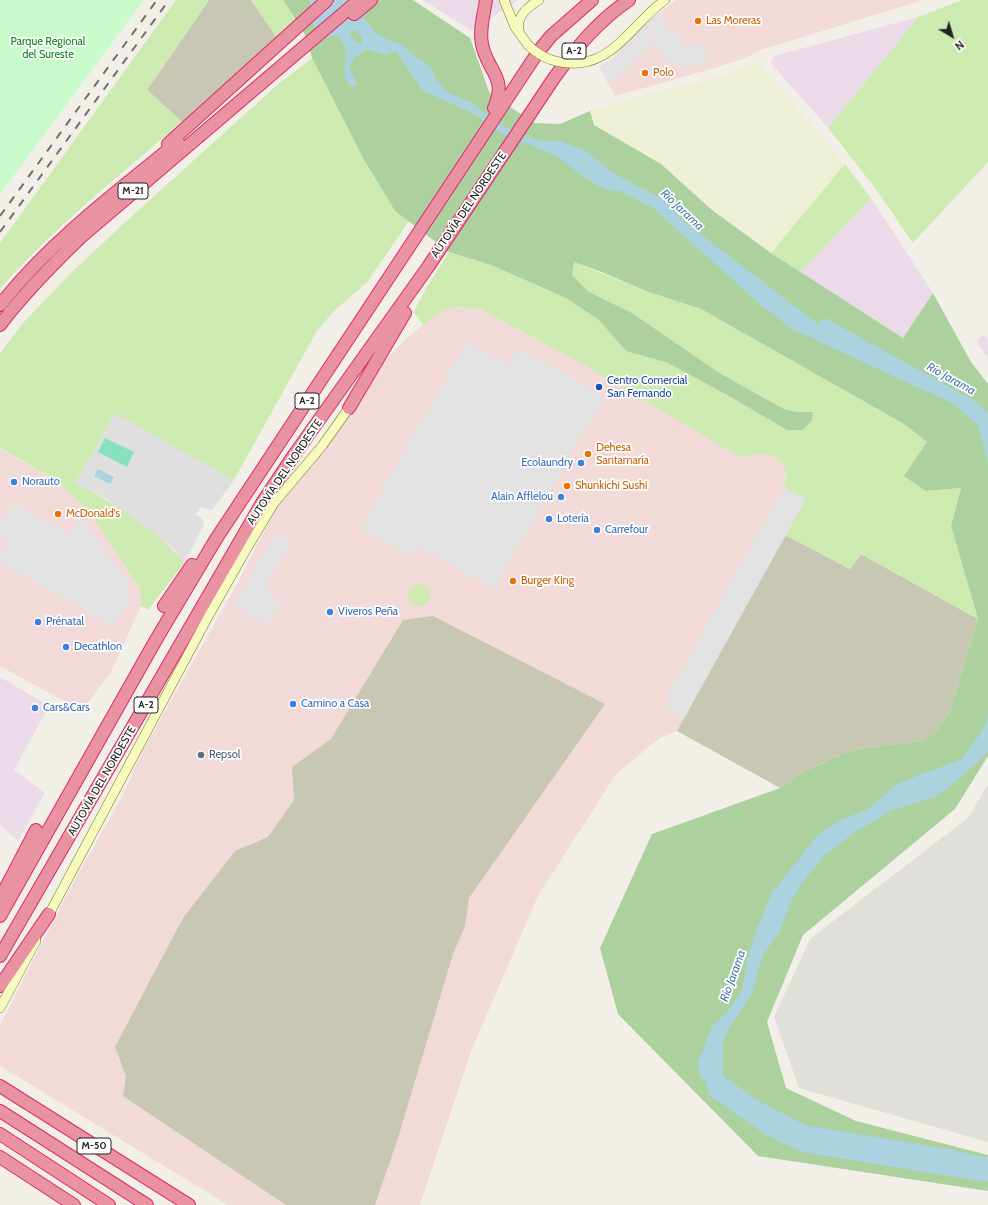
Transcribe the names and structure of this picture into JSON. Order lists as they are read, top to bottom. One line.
{"streets":{"highway":["A-2","M-21","AUTOVÍA DEL NORDESTE","M-50"]},"crossings":[["A-2","AUTOVÍA DEL NORDESTE"]],"water":["Río Jarama"],"parks":["Parque Regional del Sureste"],"places":["Las Moreras","Polo","Centro Comercial San Fernando","Dehesa Santamaría","Ecolaundry","Norauto","Shunkichi Sushi","Alain Afflelou","McDonald's","Lotería","Carrefour","Burger King","Viveros Peña","Prénatal","Decathlon","Camino a Casa","Cars&Cars","Repsol"],"north":"bottom right"}
